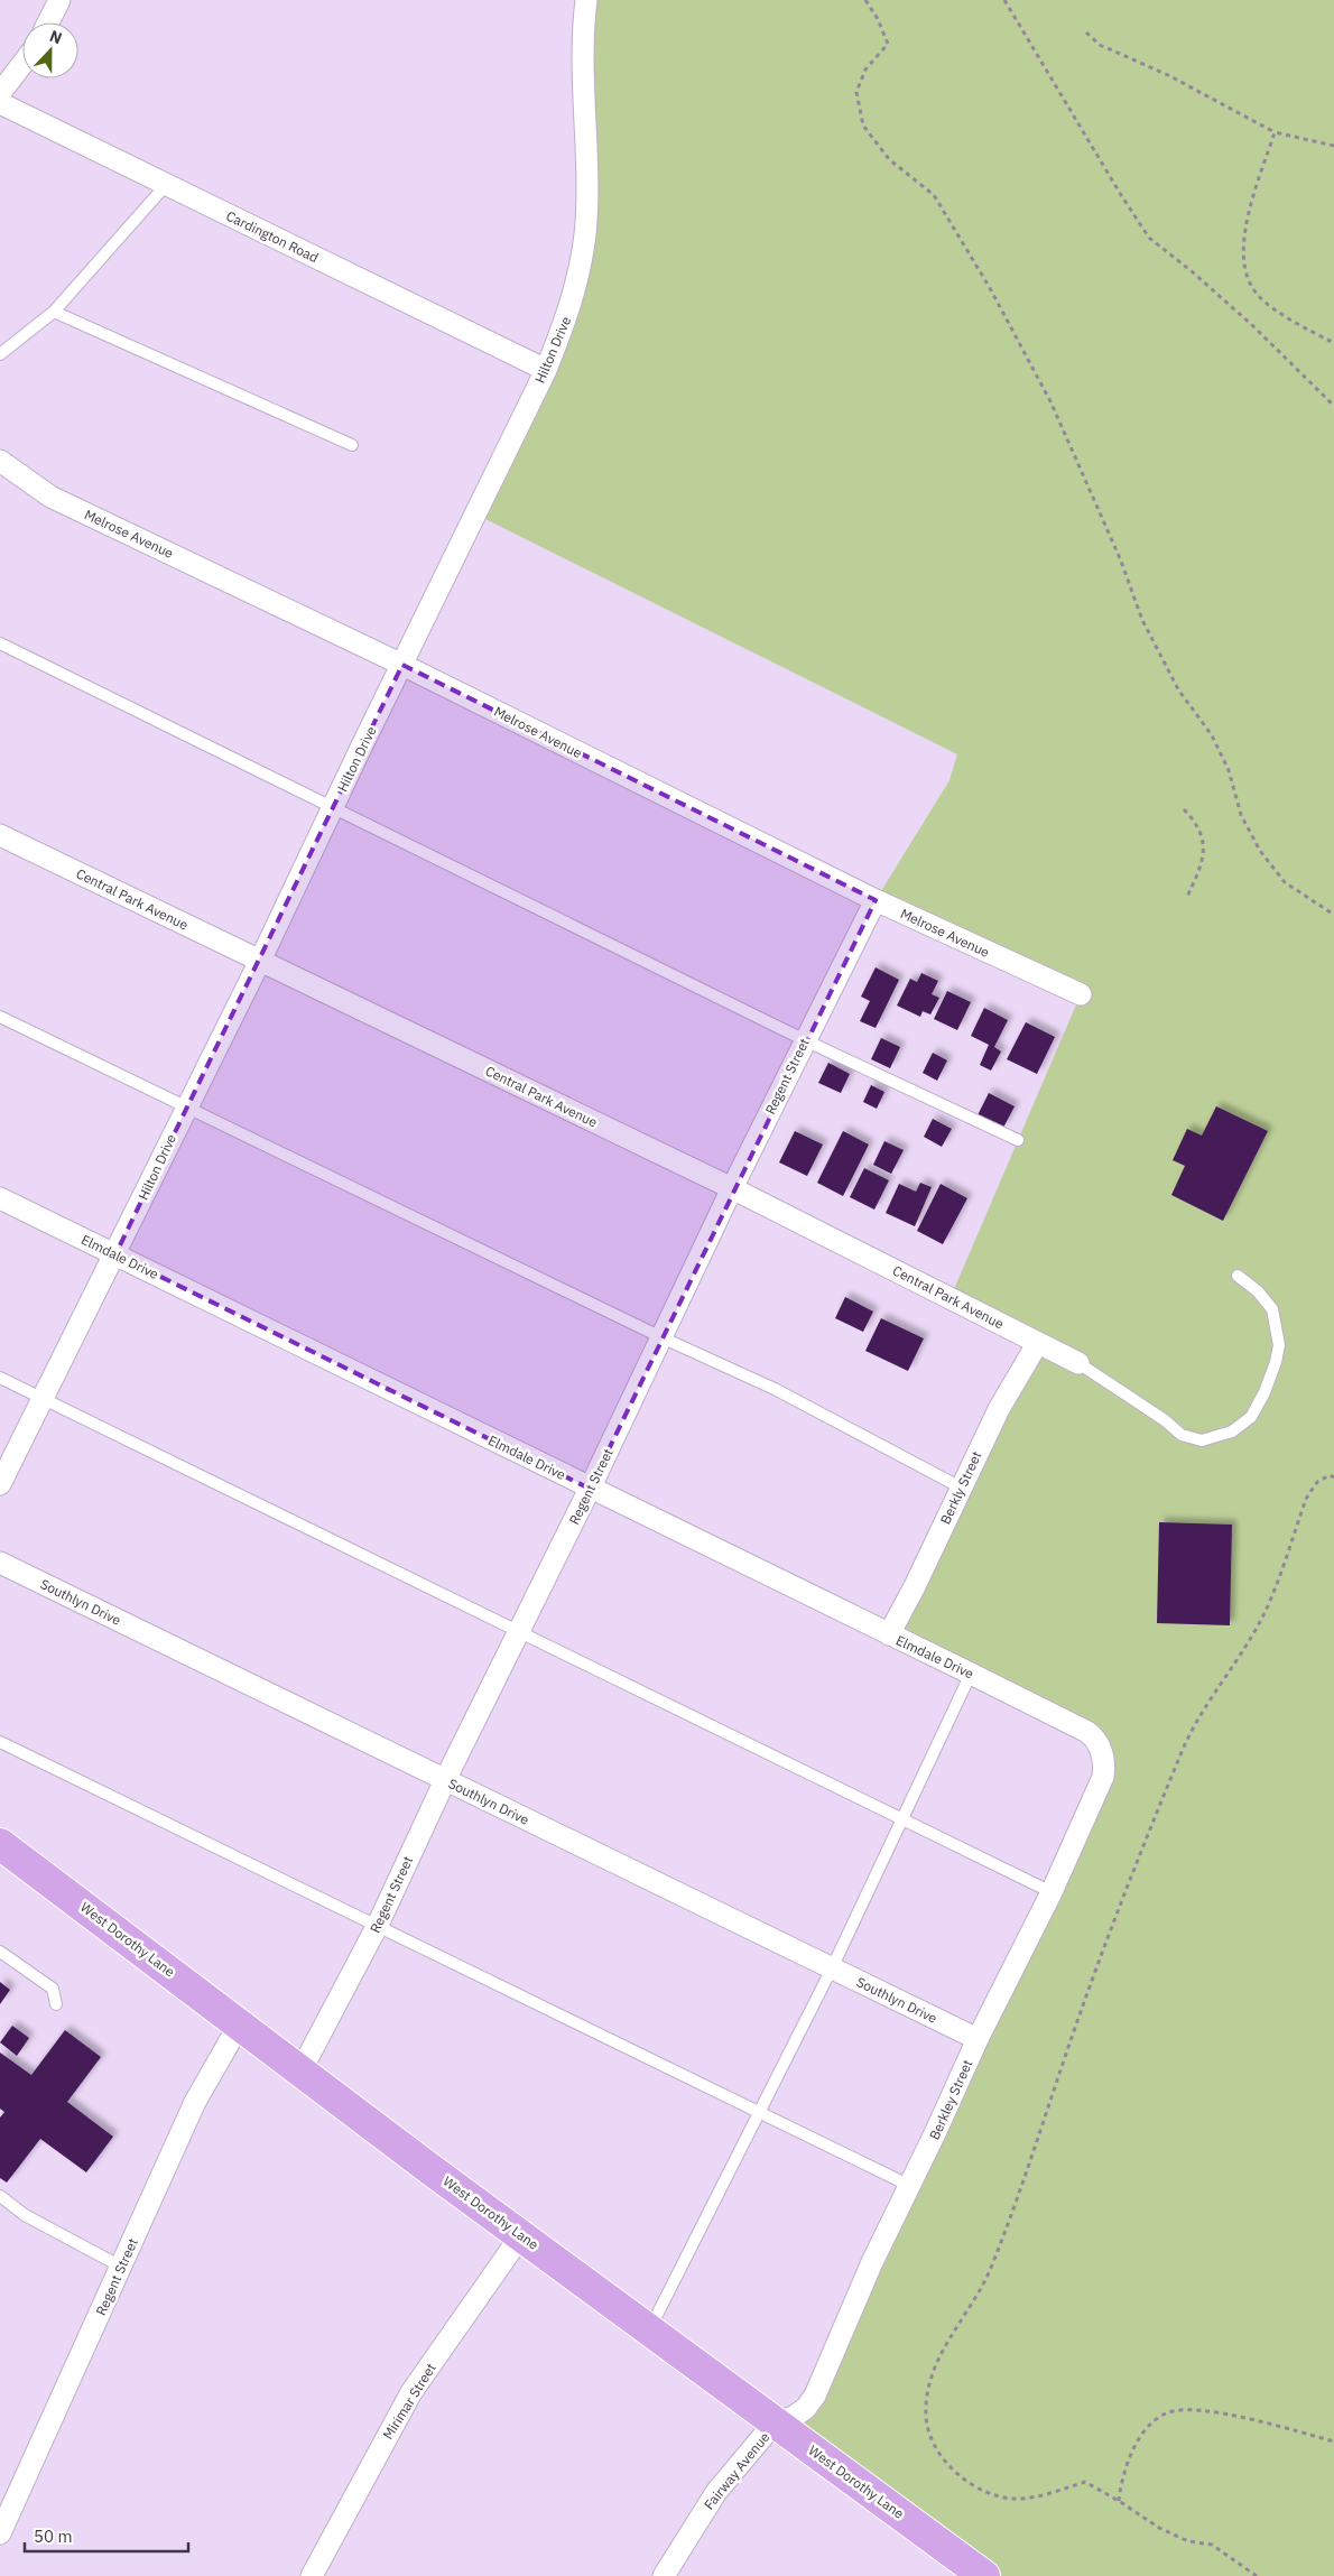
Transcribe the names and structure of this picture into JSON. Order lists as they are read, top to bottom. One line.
{"streets":{"main road":["West Dorothy Lane"],"street":["Cardington Road","Hilton Drive","Melrose Avenue","Central Park Avenue","Regent Street","Elmdale Drive","Berkly Street","Southlyn Drive","Berkley Street","Mirimar Street","Fairway Avenue"]},"crossings":[["Cardington Road","Hilton Drive"],["Hilton Drive","Melrose Avenue"],["Hilton Drive","Central Park Avenue"],["Hilton Drive","Elmdale Drive"],["Melrose Avenue","Regent Street"],["Central Park Avenue","Regent Street"],["Central Park Avenue","Berkly Street"],["Regent Street","Elmdale Drive"],["Regent Street","Southlyn Drive"],["Regent Street","West Dorothy Lane"],["Elmdale Drive","Berkly Street"],["Elmdale Drive","Berkley Street"],["Southlyn Drive","Berkley Street"],["West Dorothy Lane","Berkley Street"],["West Dorothy Lane","Mirimar Street"],["West Dorothy Lane","Fairway Avenue"],["Berkley Street","Fairway Avenue"]],"scale_bar":"50 m","north":"top"}
